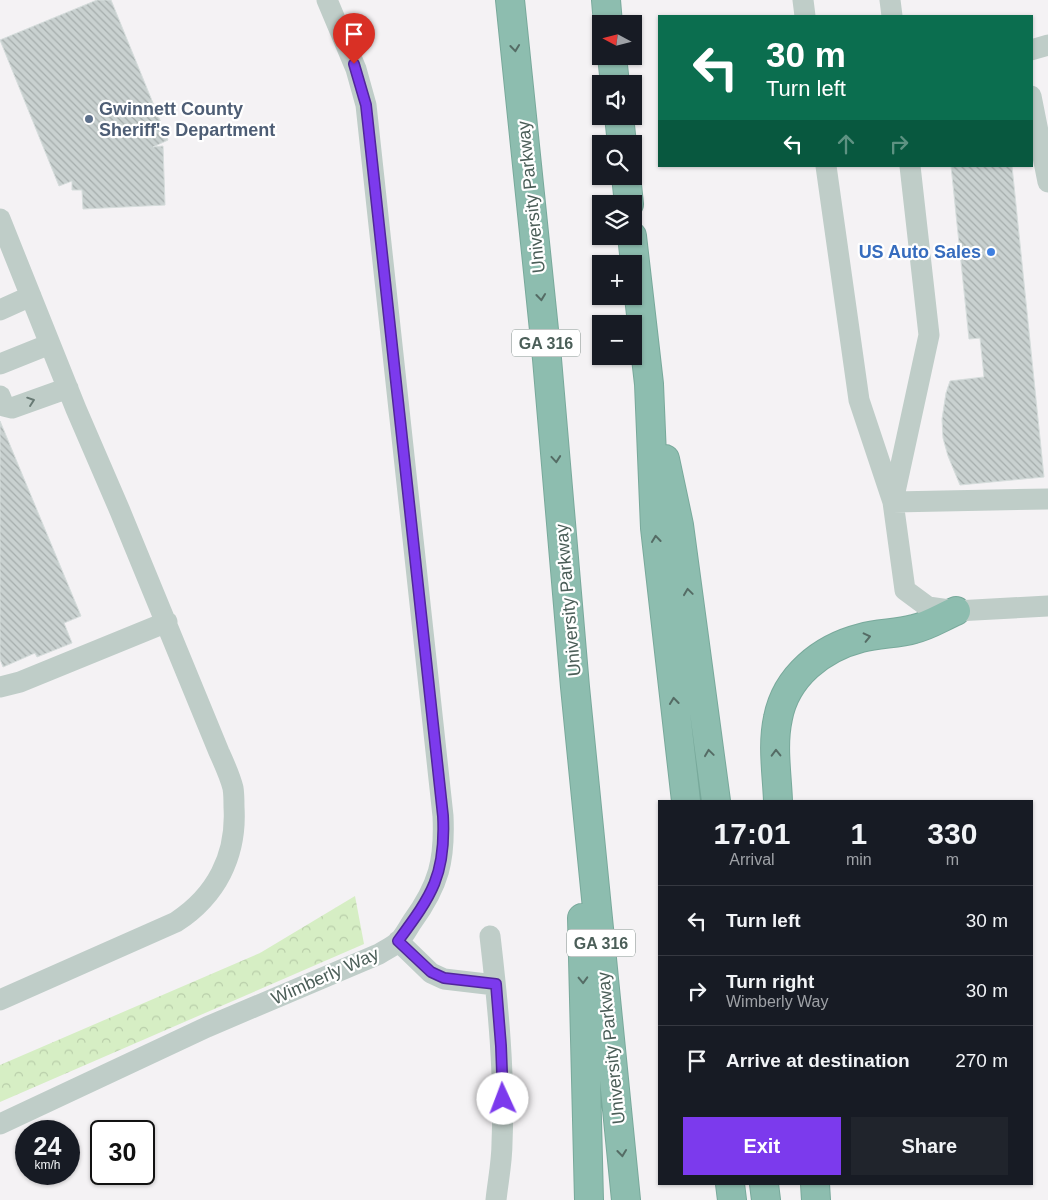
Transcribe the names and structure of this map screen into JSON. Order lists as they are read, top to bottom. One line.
{"streets":{"highway":["University Parkway","GA 316"],"street":["Wimberly Way"]},"places":["Gwinnett County Sheriff's Department","US Auto Sales"],"north":"left","page":{"map_buttons":["+","−"],"turn":["30 m","Turn left"],"eta":["17:01","Arrival","1","min","330","m"],"list":[{"name":"Turn left","value":"30 m"},{"name":"Turn right","note":"Wimberly Way","value":"30 m"},{"name":"Arrive at destination","value":"270 m"}],"buttons":["Exit","Share"],"speed":"24 km/h","limit":"30"}}
